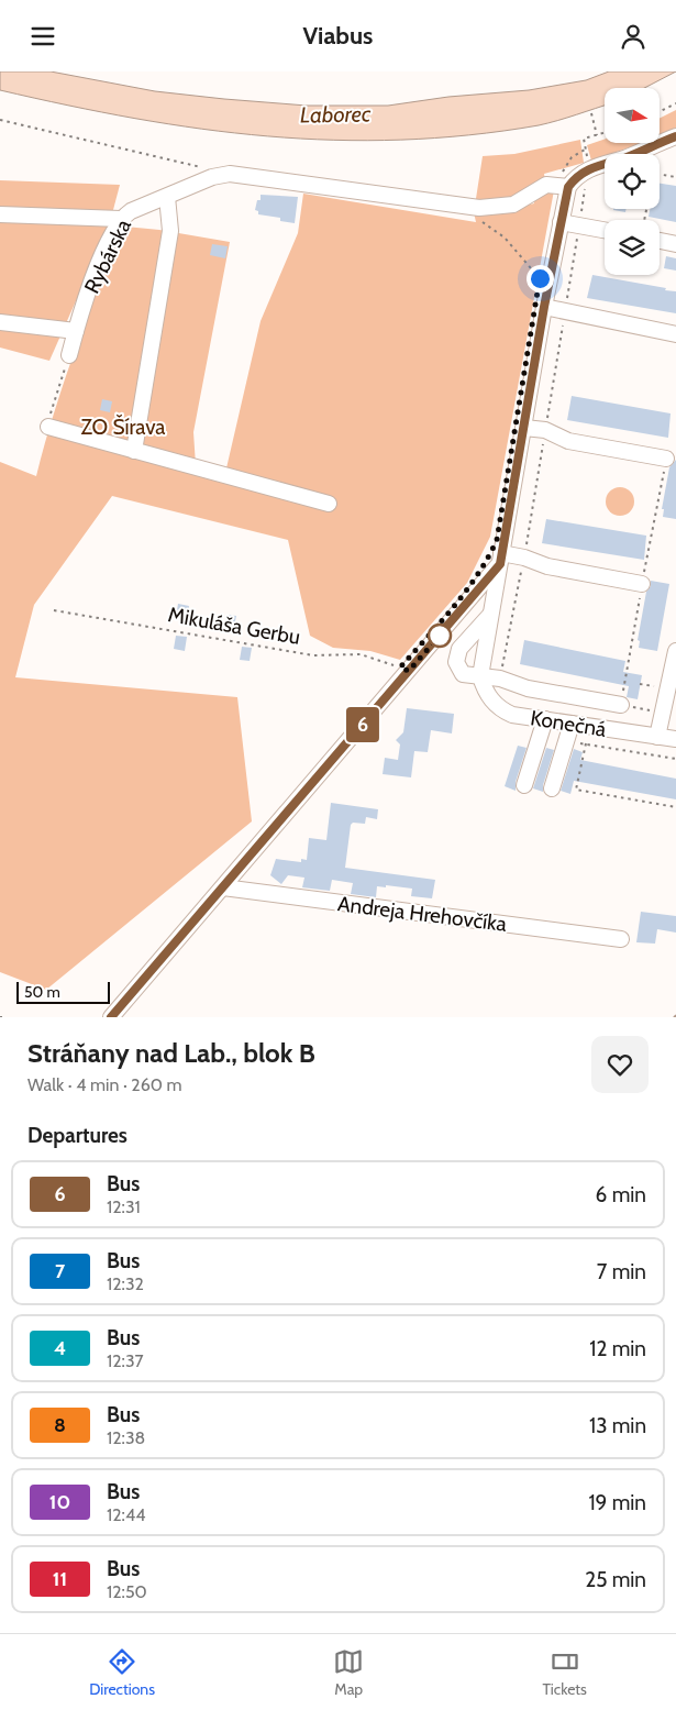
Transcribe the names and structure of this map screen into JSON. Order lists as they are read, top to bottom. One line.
{"streets":{"street":["Rybárska","Konečná","Andreja Hrehovčíka"],"path":["Mikuláša Gerbu"]},"water":["Laborec"],"parks":["ZO Šírava"],"lines":["bus line 6"],"scale_bar":"50 m","north":"right","page":{"header":"Viabus","on_map":"6","scale":"50 m","heading":[["Stráňany nad Lab., blok B","Walk · 4 min · 260 m"],"Departures"],"list":[{"mark":"6","name":"Bus","note":"12:31","value":"6 min"},{"mark":"7","name":"Bus","note":"12:32","value":"7 min"},{"mark":"4","name":"Bus","note":"12:37","value":"12 min"},{"mark":"8","name":"Bus","note":"12:38","value":"13 min"},{"mark":"10","name":"Bus","note":"12:44","value":"19 min"},{"mark":"11","name":"Bus","note":"12:50","value":"25 min"}],"tabs":["Directions","Map","Tickets"]}}
